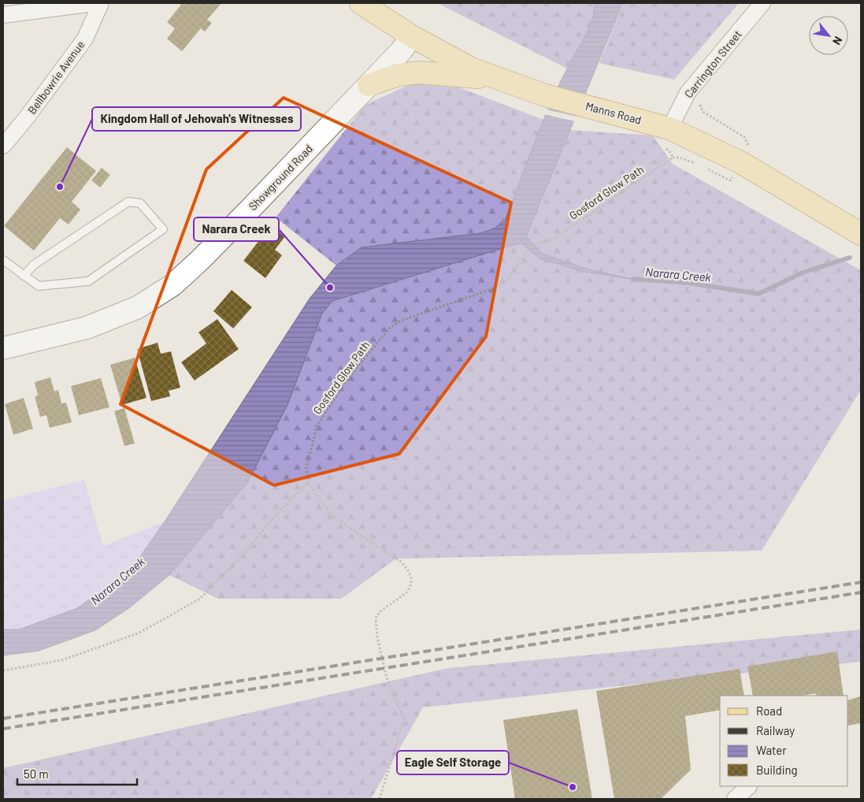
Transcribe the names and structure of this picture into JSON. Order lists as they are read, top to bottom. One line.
{"streets":{"main road":["Manns Road"],"street":["Carrington Street","Bellbowrie Avenue","Showground Road"],"path":["Gosford Glow Path"]},"crossings":[["Carrington Street","Manns Road"],["Manns Road","Showground Road"]],"water":["Narara Creek"],"places":["Kingdom Hall of Jehovah's Witnesses","Narara Creek","Eagle Self Storage"],"legend":["Road","Railway","Water","Building"],"scale_bar":"50 m","north":"bottom right"}
